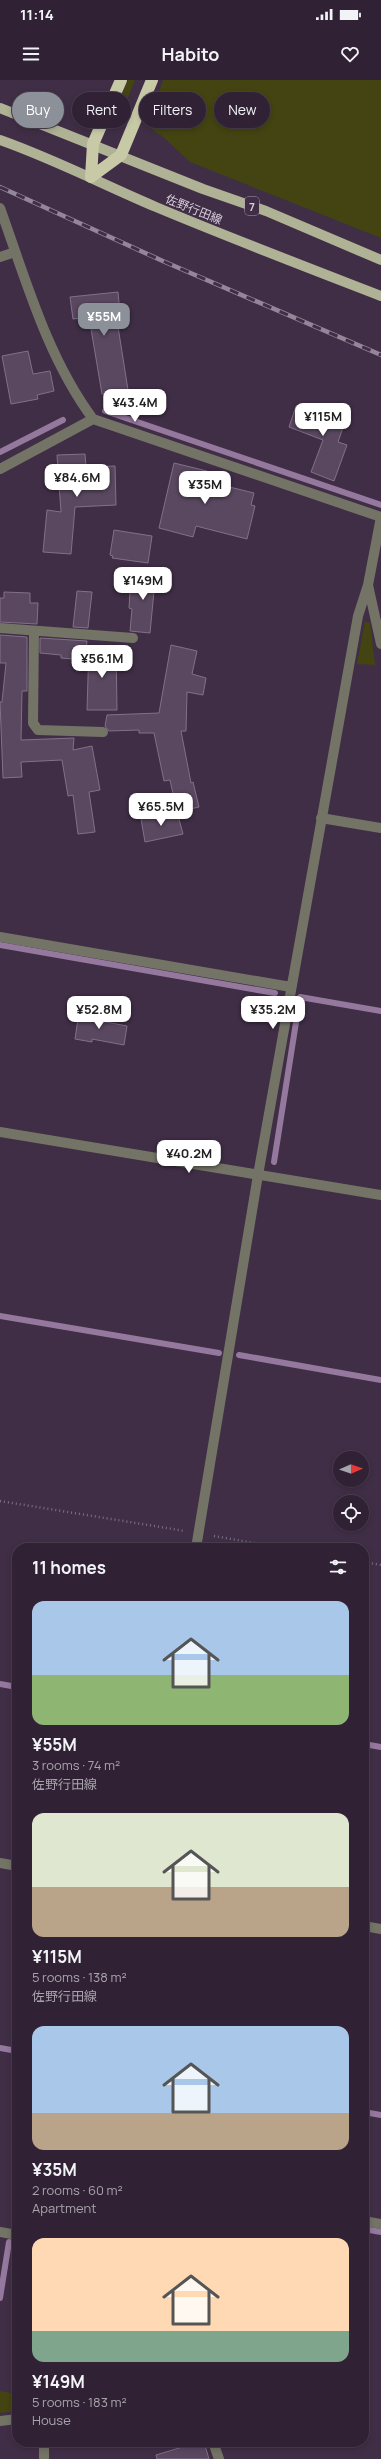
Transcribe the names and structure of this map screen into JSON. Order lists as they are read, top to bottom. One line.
{"streets":{"main road":["7","佐野行田線"]},"north":"right","page":{"status":"11:14","header":"Habito","chip":["Buy","Rent","Filters","New"],"price":["¥55M","¥43.4M","¥115M","¥84.6M","¥35M","¥149M","¥56.1M","¥65.5M","¥52.8M","¥35.2M","¥40.2M"],"heading":"11 homes","list":[{"name":"¥55M","note":"3 rooms · 74 m² · 佐野行田線"},{"name":"¥115M","note":"5 rooms · 138 m² · 佐野行田線"},{"name":"¥35M","note":"2 rooms · 60 m² · Apartment"},{"name":"¥149M","note":"5 rooms · 183 m² · House"}]}}
